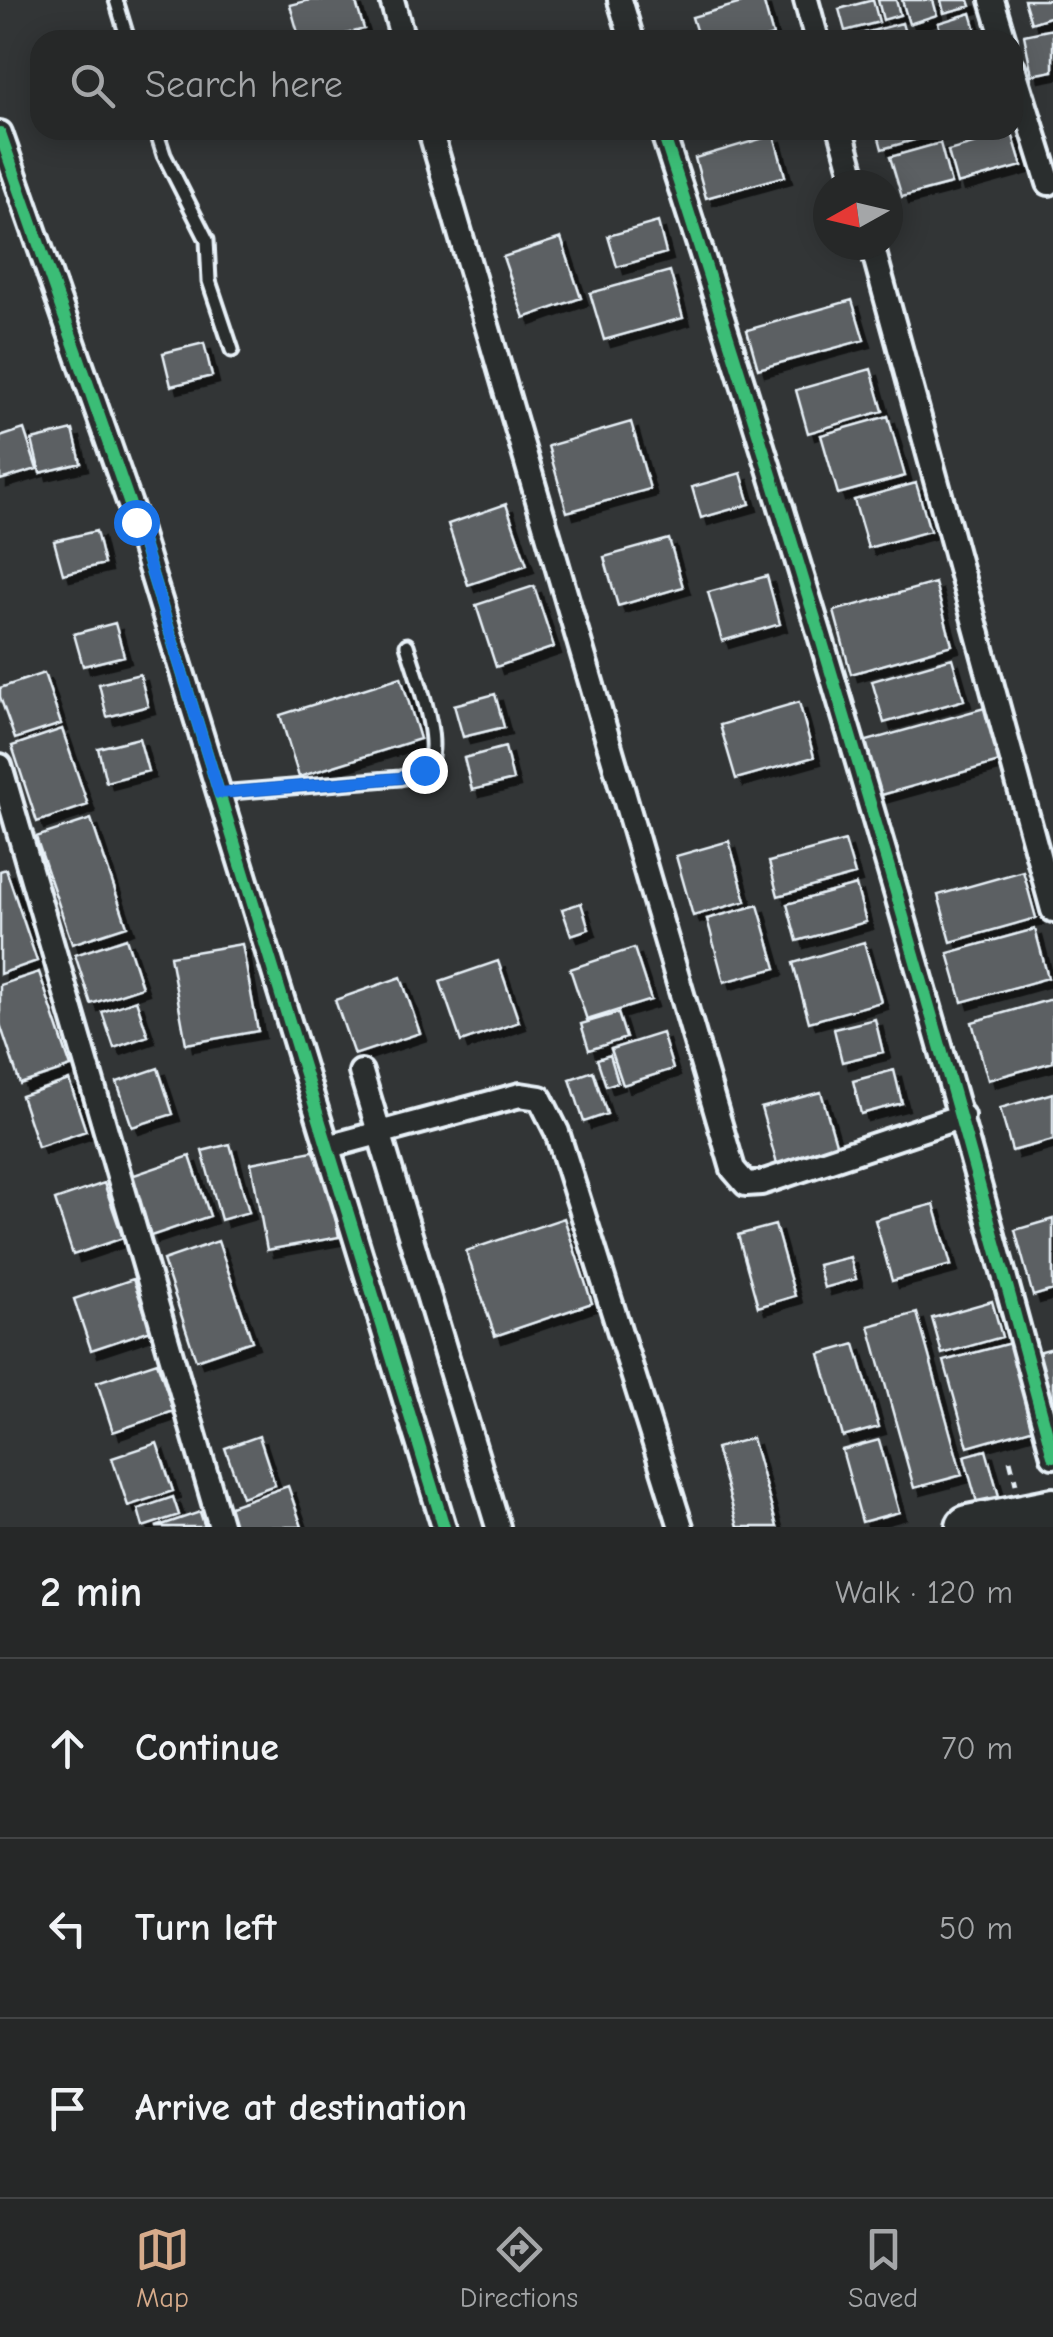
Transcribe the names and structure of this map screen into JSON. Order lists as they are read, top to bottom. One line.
{"north":"left","page":{"search":"Search here","heading":["2 min","Walk · 120 m"],"list":[["Continue","70 m"],["Turn left","50 m"],"Arrive at destination"],"nav":["Map","Directions","Saved"]}}
